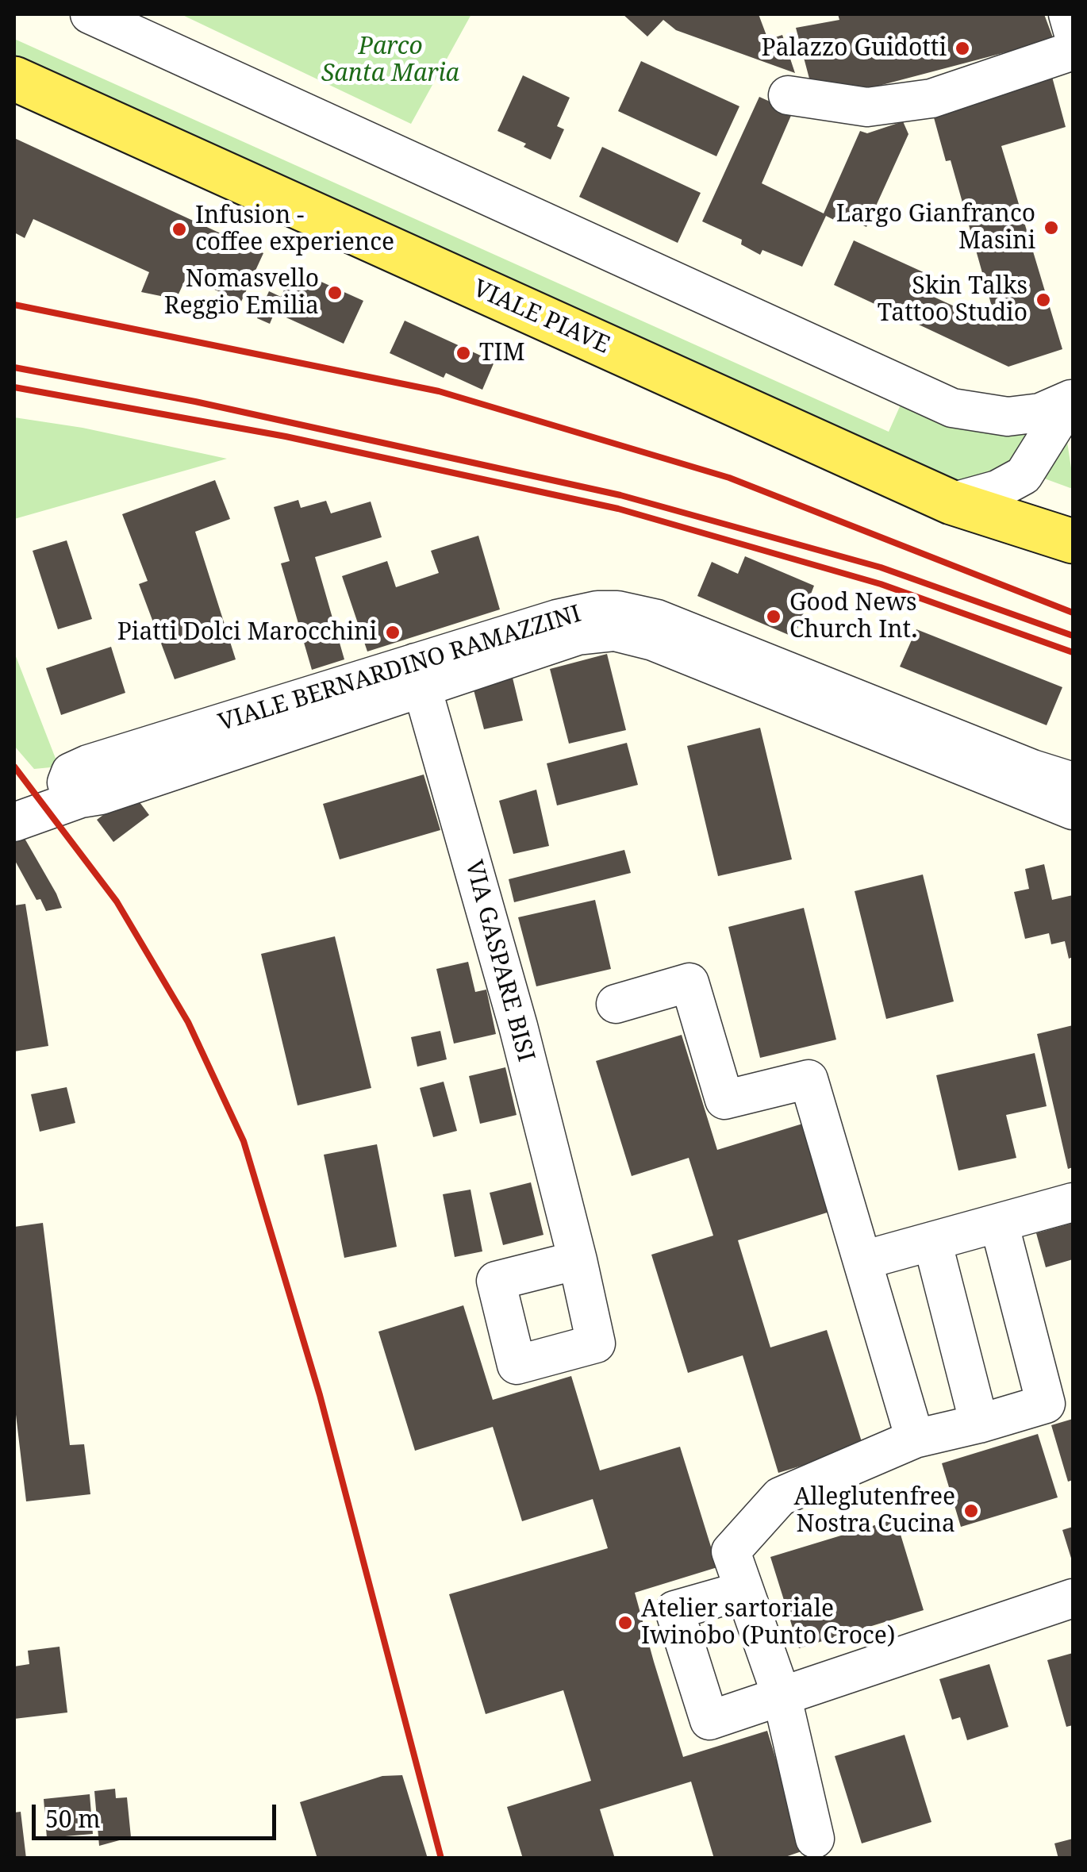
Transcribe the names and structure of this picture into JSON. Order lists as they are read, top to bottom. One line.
{"streets":{"main road":["VIALE PIAVE"],"street":["VIALE BERNARDINO RAMAZZINI","VIA GASPARE BISI"]},"crossings":[["VIALE BERNARDINO RAMAZZINI","VIA GASPARE BISI"]],"parks":["Parco Santa Maria"],"places":["Palazzo Guidotti","Largo Gianfranco Masini","Infusion - coffee experience","Nomasvello Reggio Emilia","Skin Talks Tattoo Studio","TIM","Good News Church Int.","Piatti Dolci Marocchini","Alleglutenfree Nostra Cucina","Atelier sartoriale Iwinobo (Punto Croce)"],"scale_bar":"50 m"}
